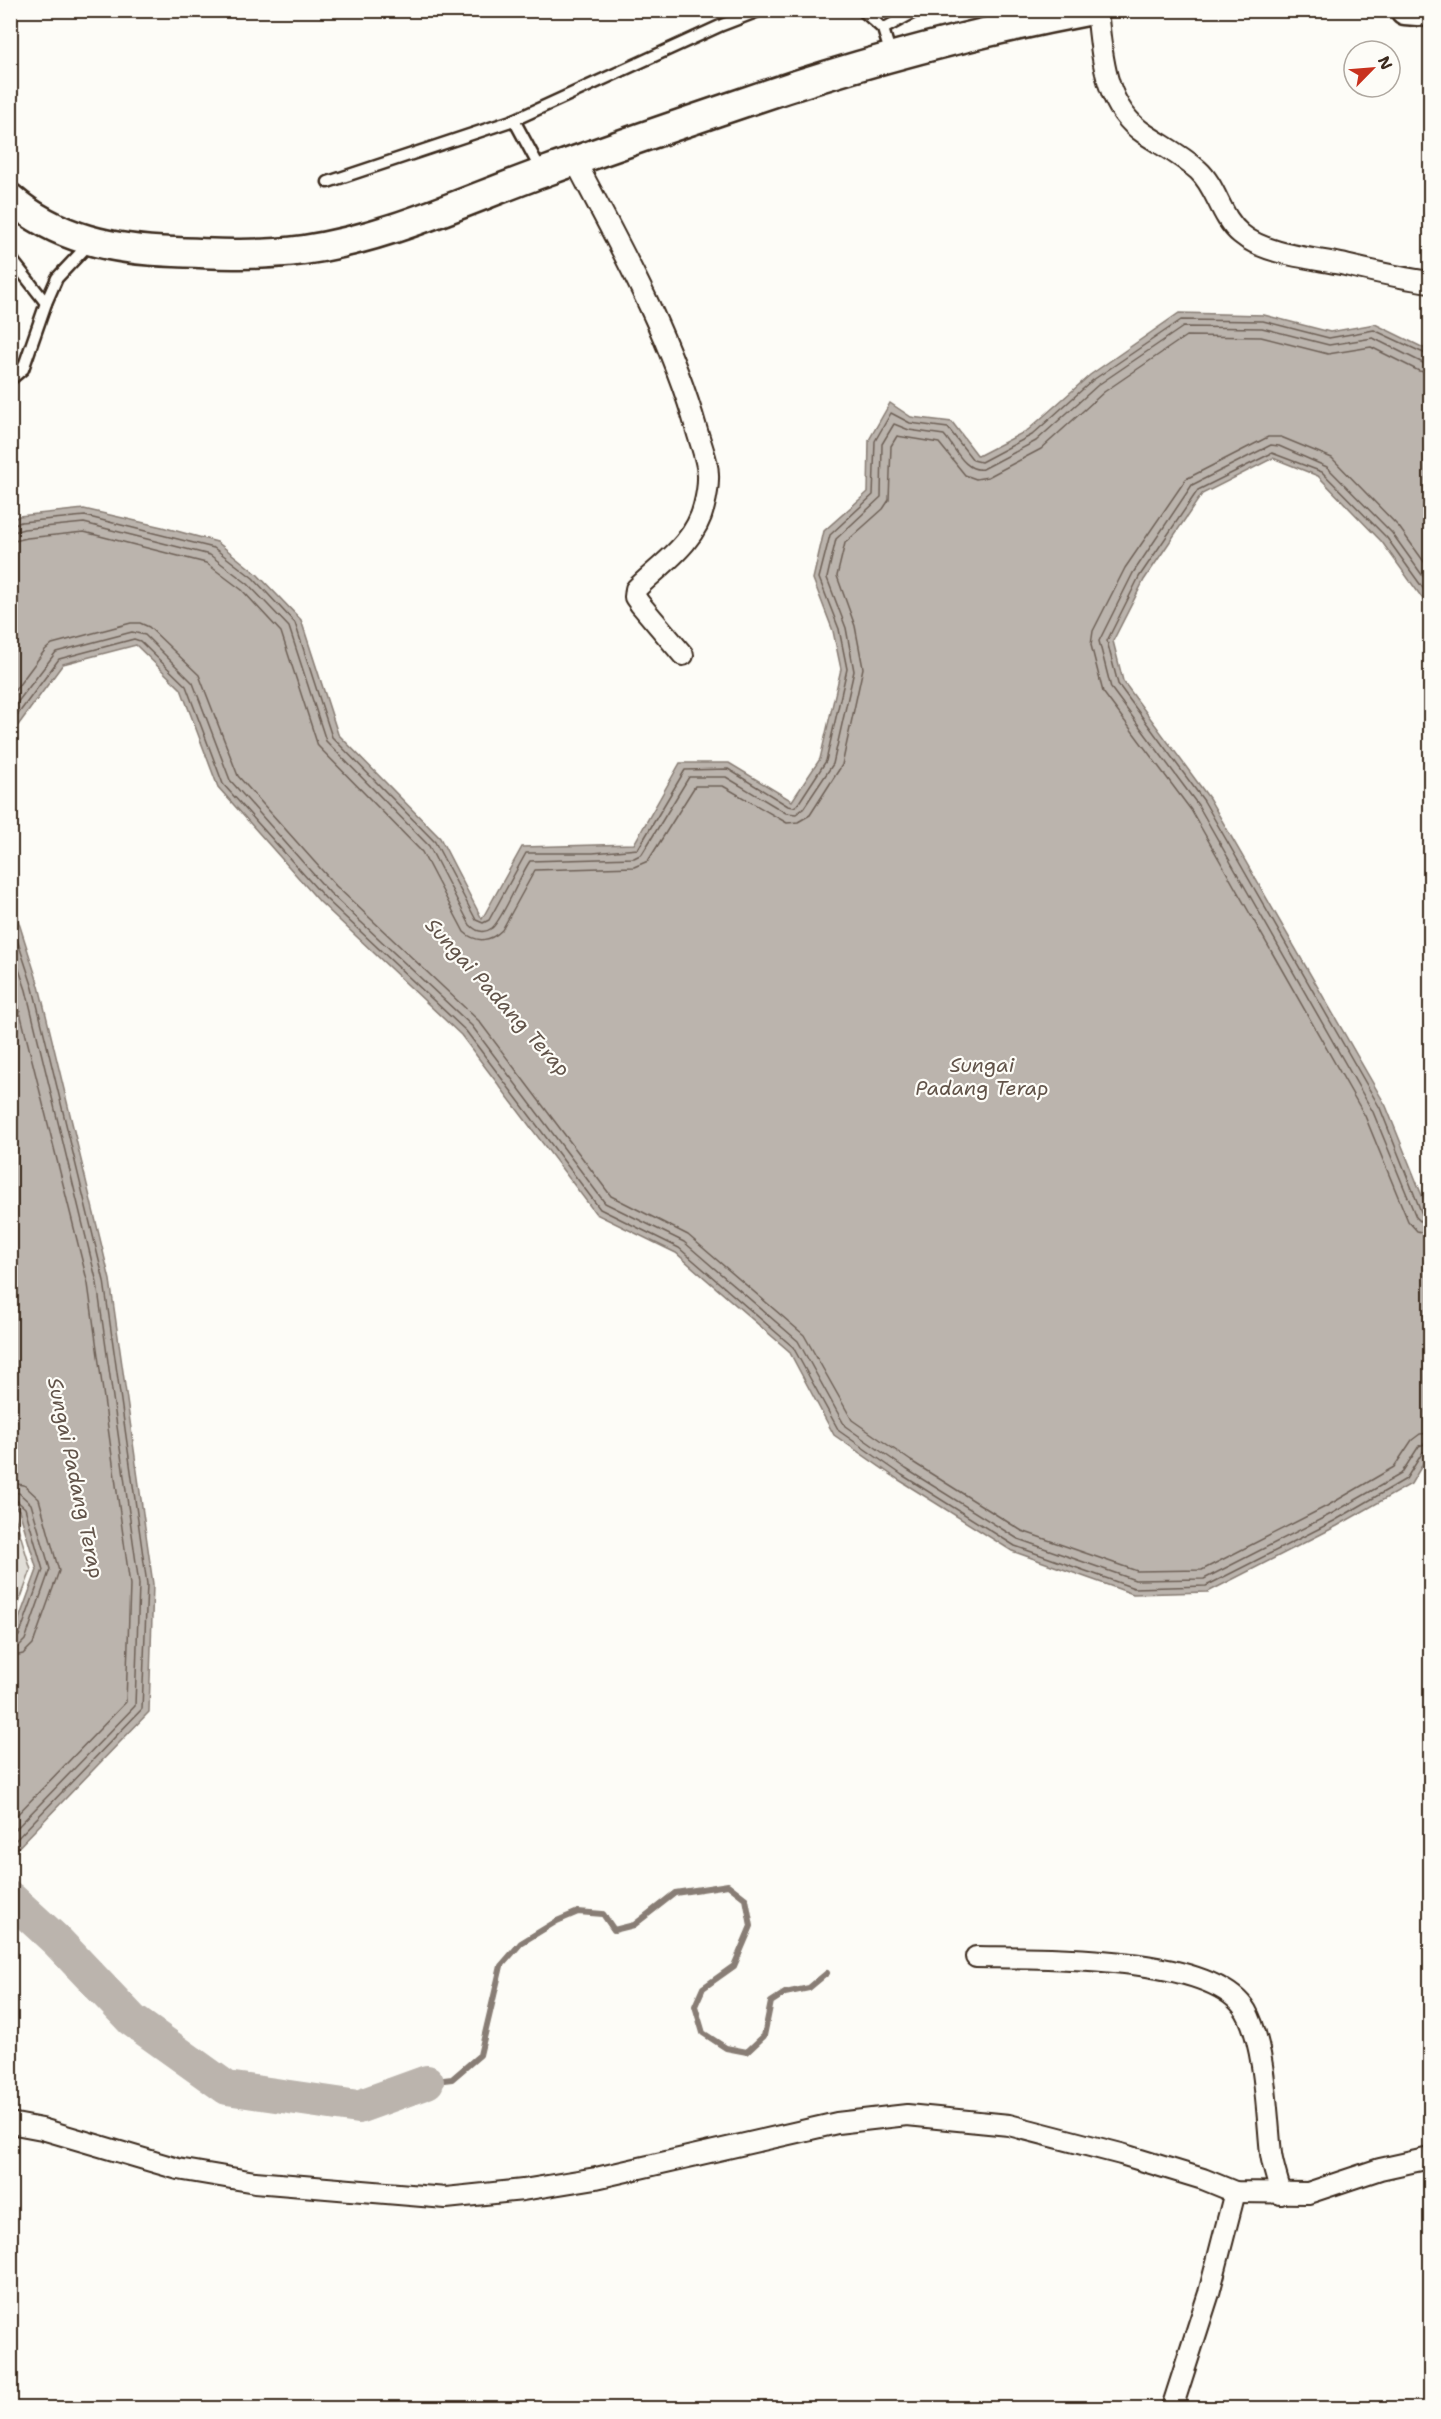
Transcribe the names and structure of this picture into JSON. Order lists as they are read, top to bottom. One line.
{"water":["Sungai Padang Terap"],"north":"top right"}
